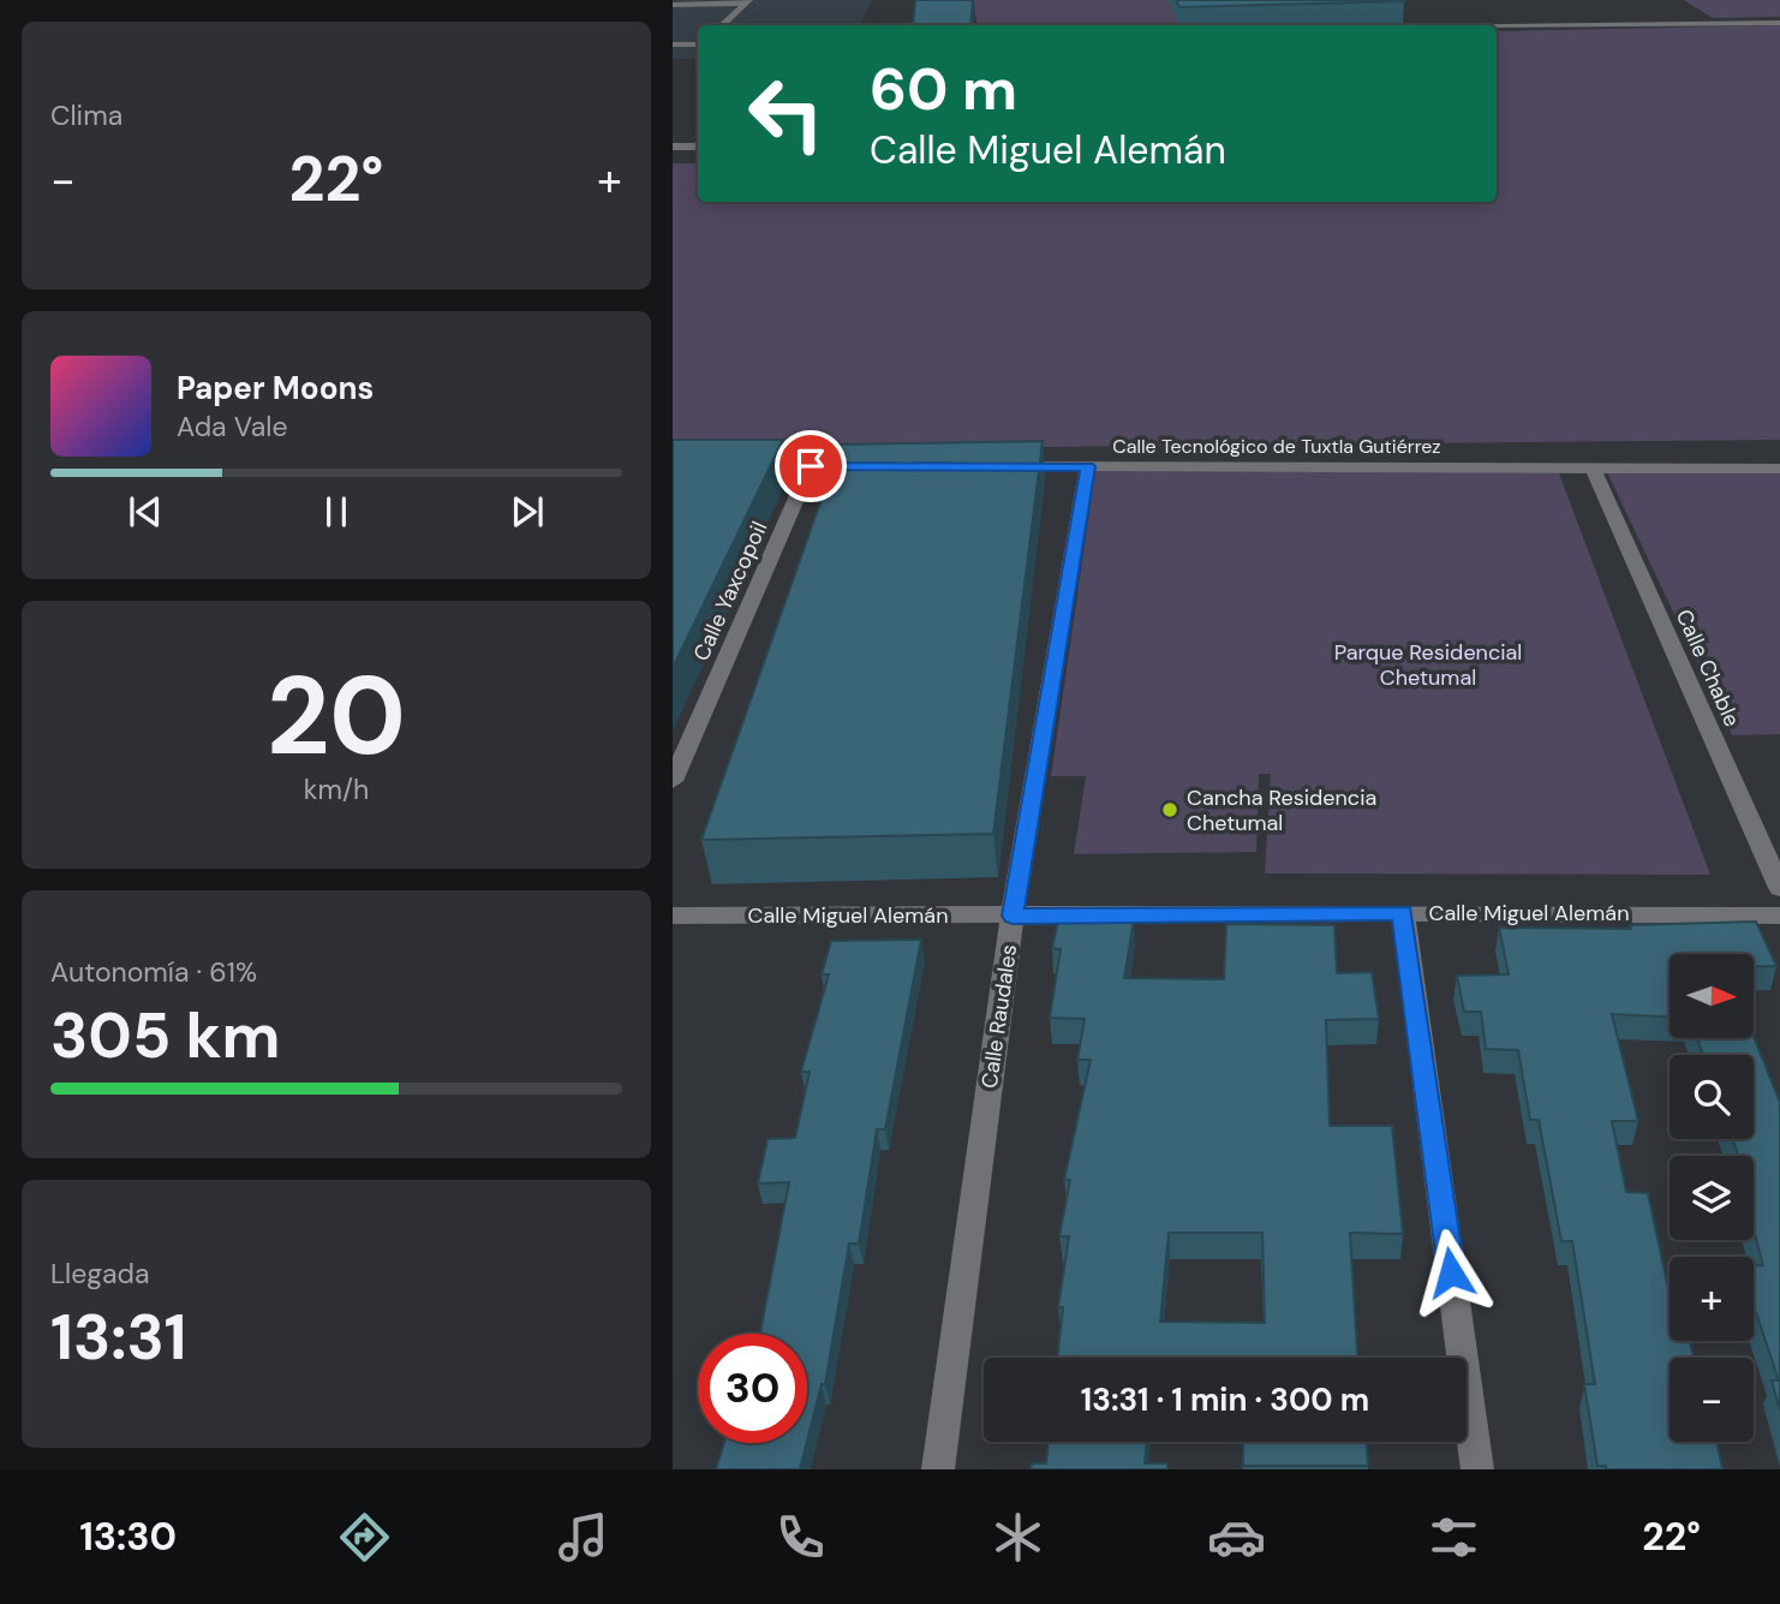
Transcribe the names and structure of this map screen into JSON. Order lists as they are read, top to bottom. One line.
{"streets":{"street":["Calle Tecnológico de Tuxtla Gutiérrez","Calle Yaxcopoil","Calle Chable","Calle Miguel Alemán","Calle Raudales"]},"crossings":[["Calle Tecnológico de Tuxtla Gutiérrez","Calle Chable"],["Calle Tecnológico de Tuxtla Gutiérrez","Calle Raudales"],["Calle Miguel Alemán","Calle Raudales"]],"parks":["Parque Residencial Chetumal"],"places":["Cancha Residencia Chetumal"],"north":"right","page":{"tile":["Clima",["20","km/h"],["Autonomía · 61%","305 km"],["Llegada","13:31"]],"turn":["60 m","Calle Miguel Alemán"],"heat":["−","22°","+"],"song":["Paper Moons","Ada Vale"],"map_buttons":["+","−"],"limit":"30","trip":"13:31 · 1 min · 300 m","tabs":["13:30","22°"]}}
